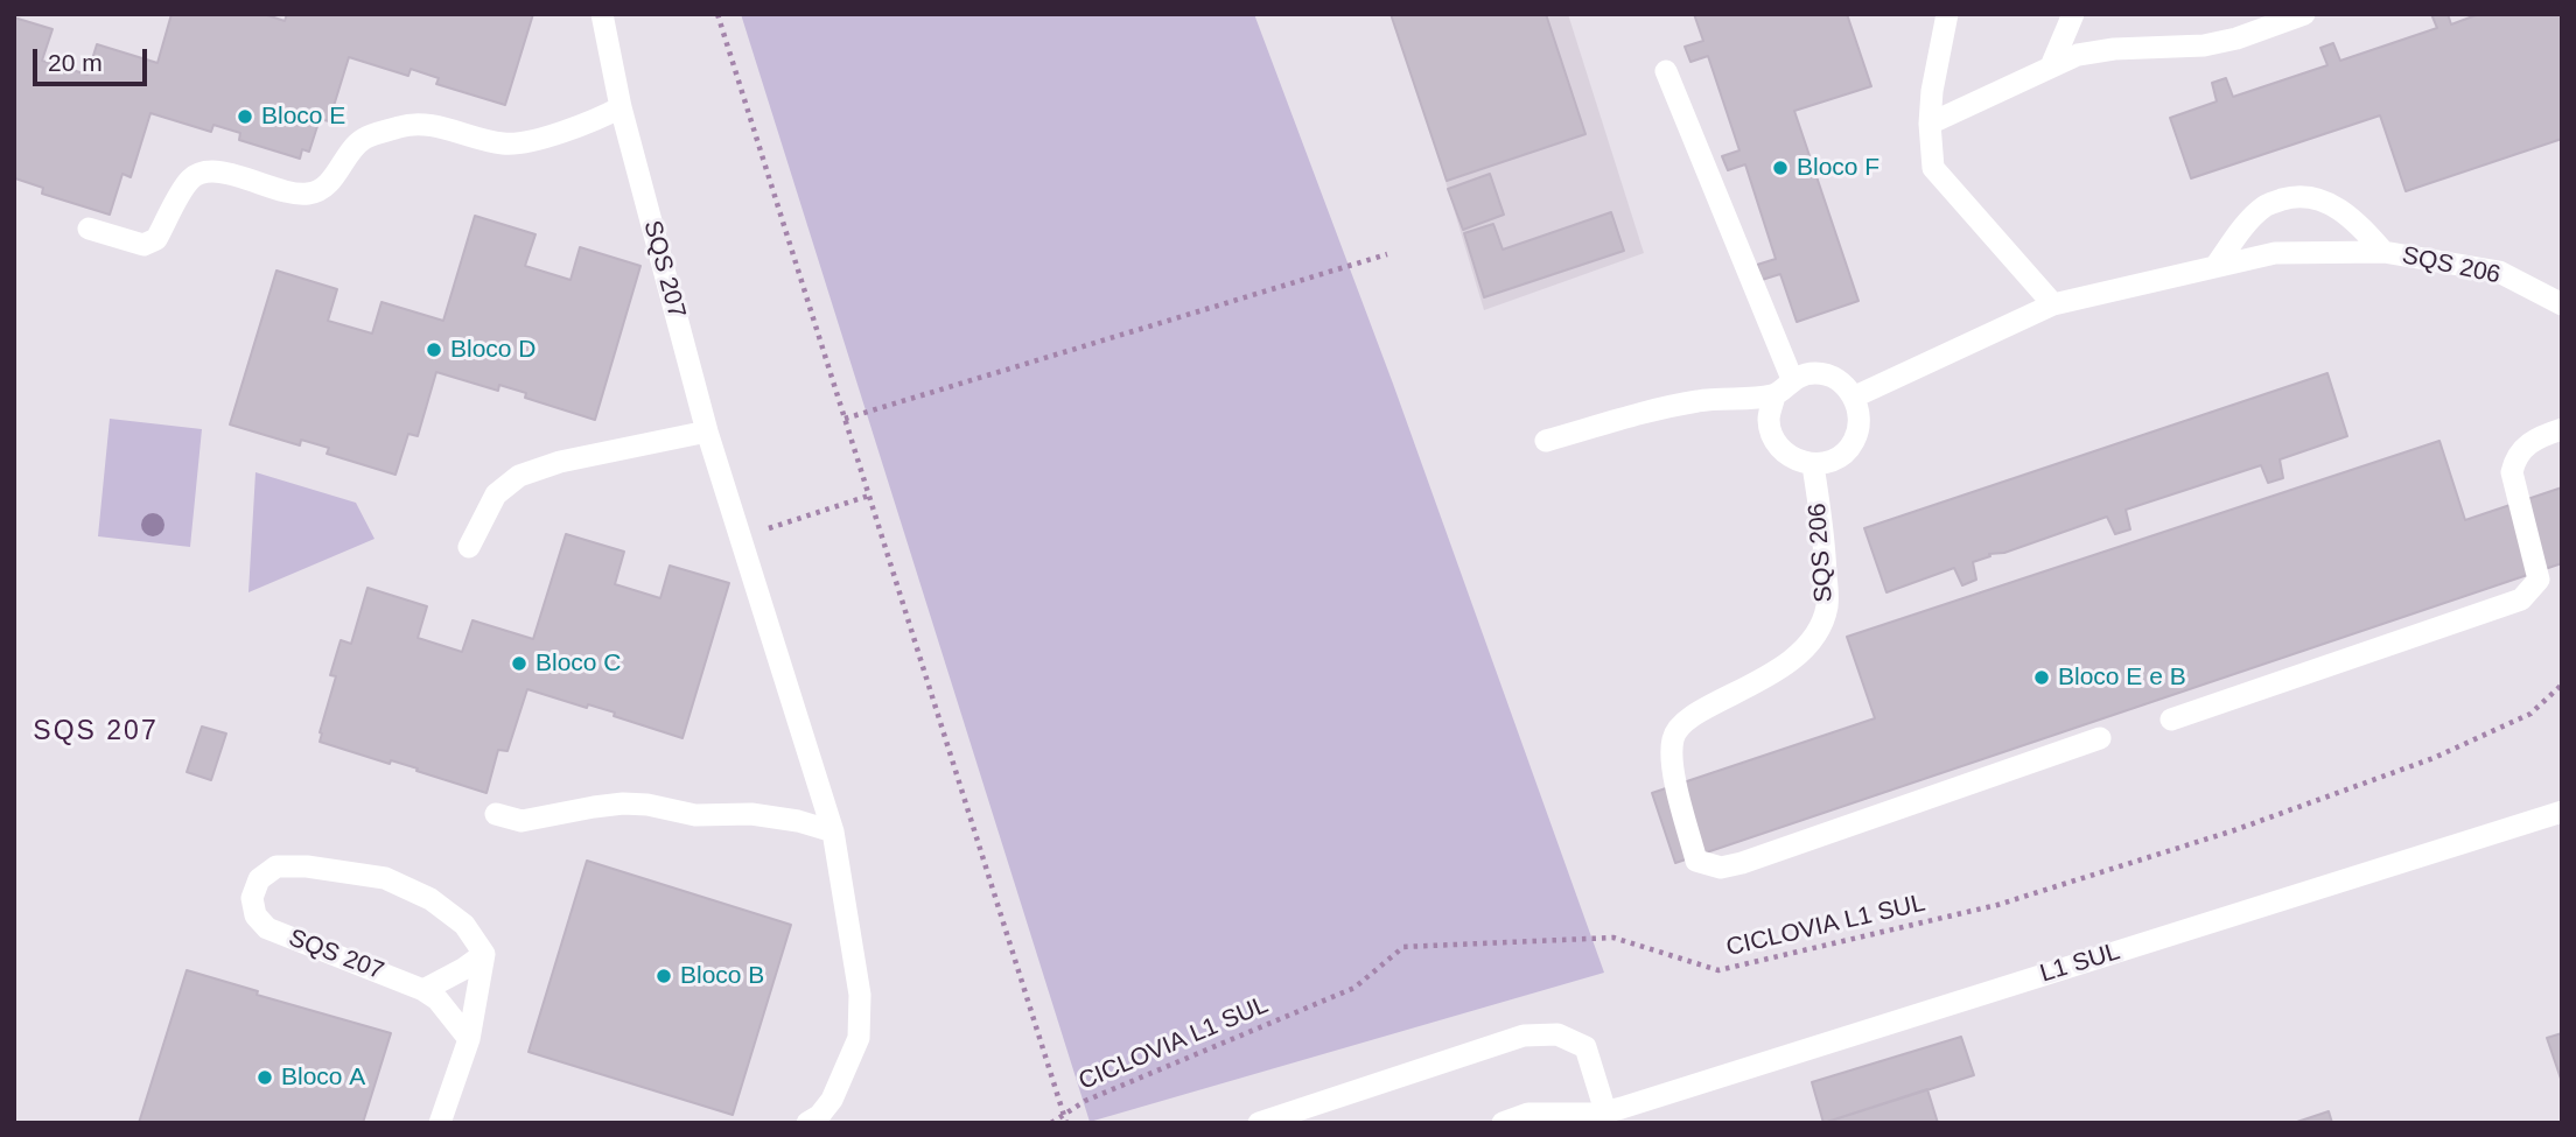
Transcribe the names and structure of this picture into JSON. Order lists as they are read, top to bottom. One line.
{"streets":{"street":["SQS 206","SQS 207","L1 SUL"],"path":["CICLOVIA L1 SUL"]},"districts":["SQS 207"],"places":["Bloco E","Bloco F","Bloco D","Bloco C","Bloco E e B","Bloco B","Bloco A"],"scale_bar":"20 m"}
